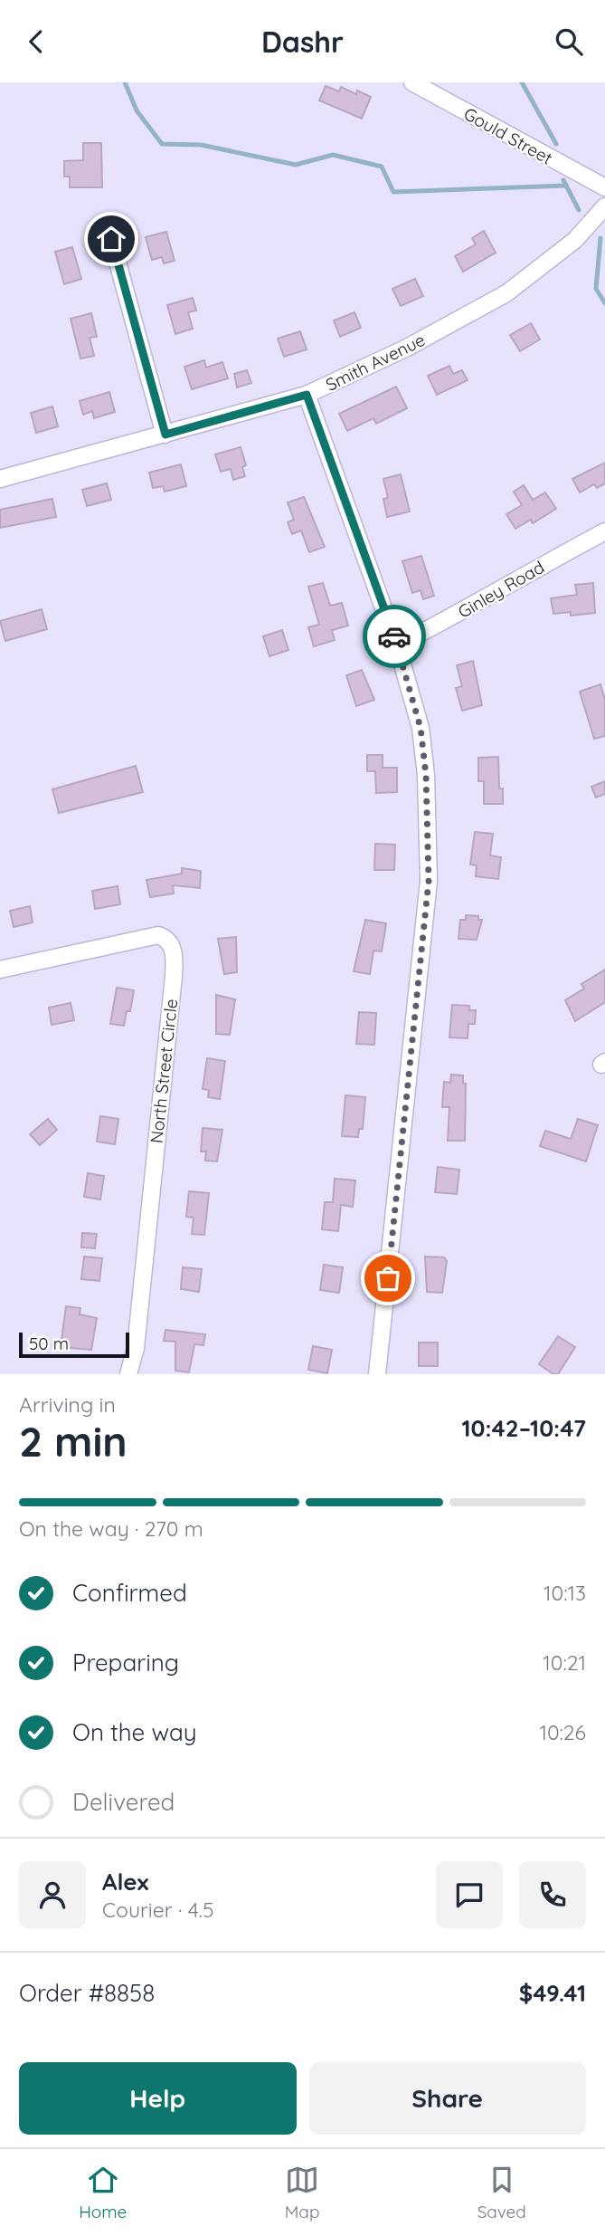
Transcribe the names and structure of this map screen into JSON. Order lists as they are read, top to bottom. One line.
{"streets":{"street":["Gould Street","Smith Avenue","Ginley Road","North Street Circle"]},"scale_bar":"50 m","page":{"header":"Dashr","scale":"50 m","heading":["2 min","Arriving in","10:42–10:47"],"panel":["Alex","Courier · 4.5","Order #8858","$49.41"],"bar":"On the way · 270 m","list":[["Confirmed","10:13"],["Preparing","10:21"],["On the way","10:26"],"Delivered"],"buttons":["Help","Share"],"tabs":["Home","Map","Saved"]}}
